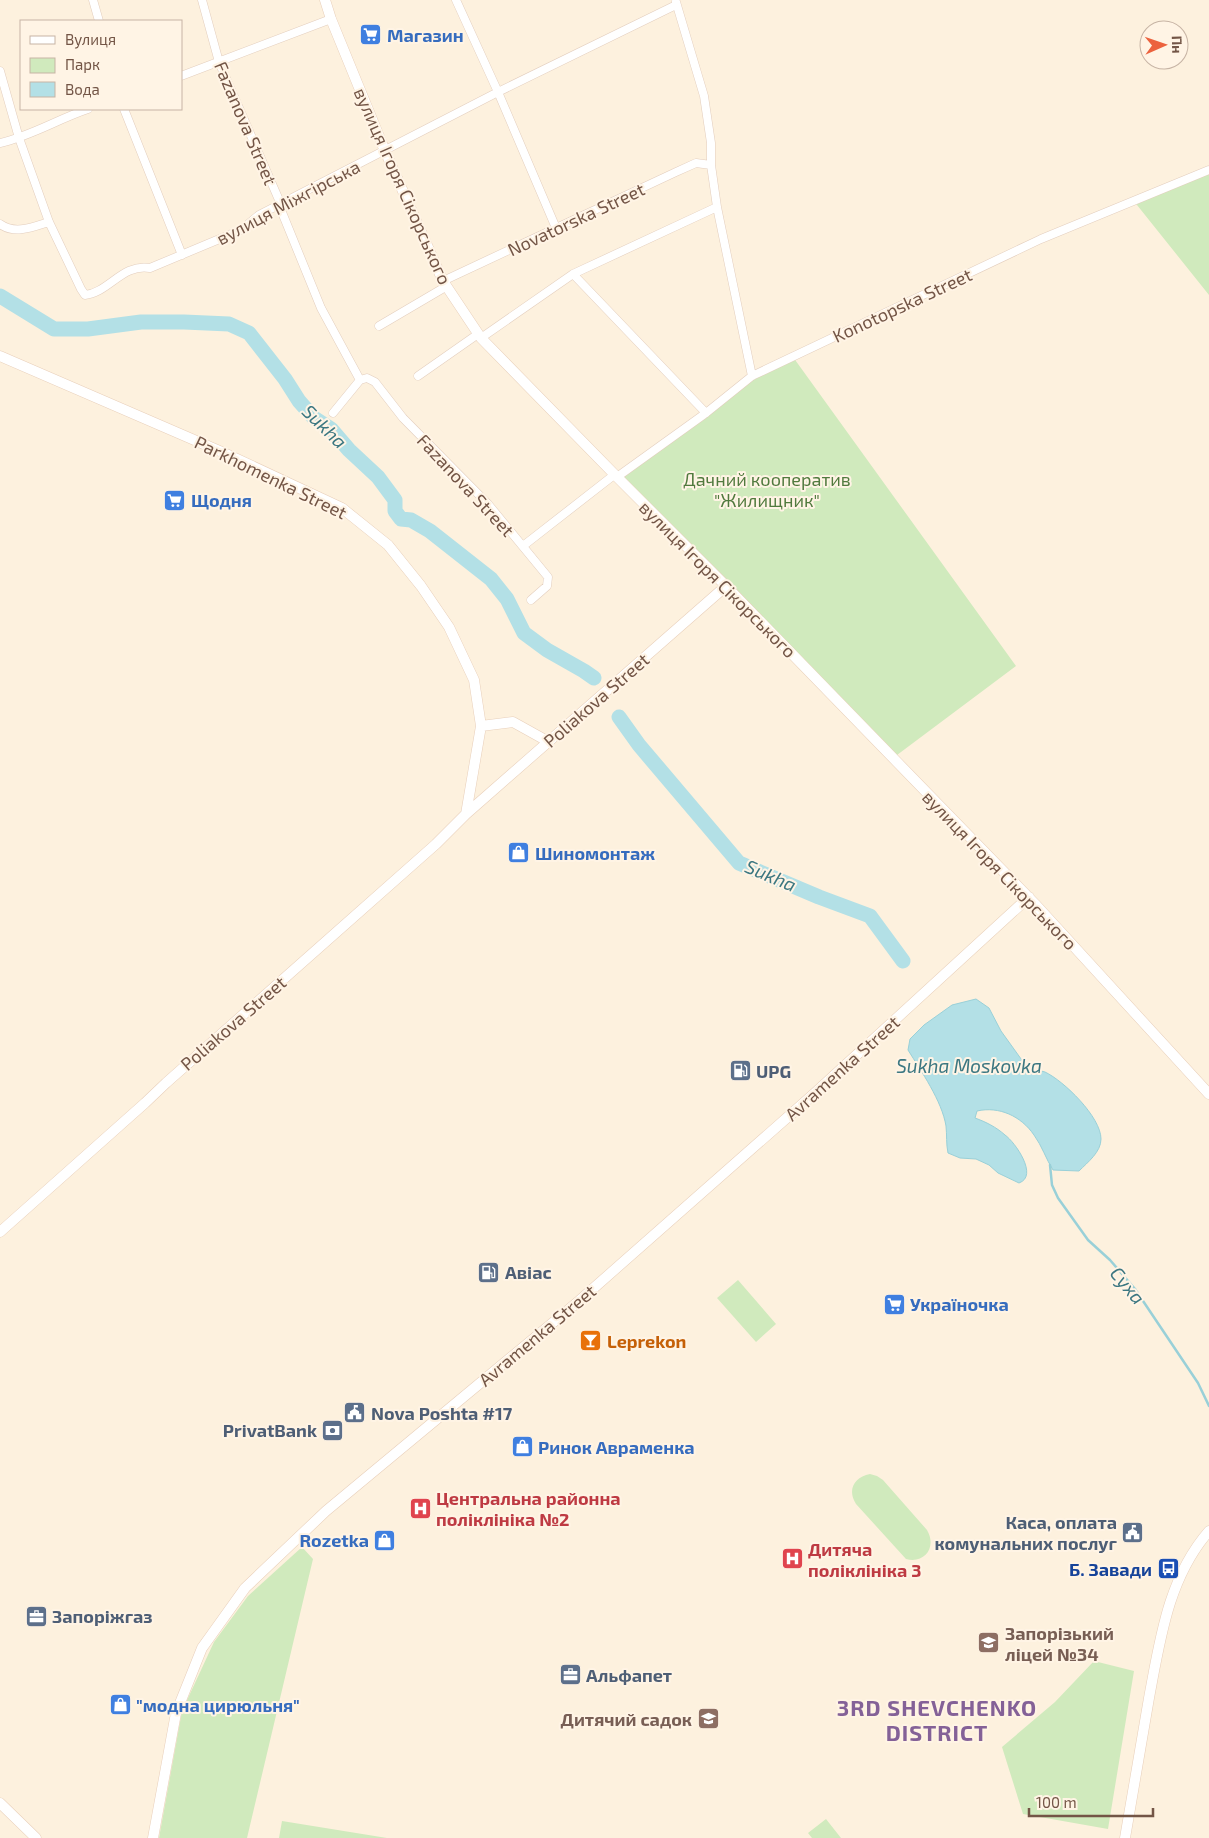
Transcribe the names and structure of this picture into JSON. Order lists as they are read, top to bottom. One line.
{"streets":{"main road":["вулиця Ігоря Сікорського","Parkhomenka Street","Poliakova Street","Avramenka Street"],"street":["Fazanova Street","вулиця Міжгірська","Novatorska Street","Konotopska Street"]},"crossings":[["Fazanova Street","вулиця Міжгірська"],["Fazanova Street","Konotopska Street"],["вулиця Ігоря Сікорського","вулиця Міжгірська"],["вулиця Ігоря Сікорського","Novatorska Street"],["вулиця Ігоря Сікорського","Konotopska Street"],["вулиця Ігоря Сікорського","Poliakova Street"],["вулиця Ігоря Сікорського","Avramenka Street"]],"districts":["3RD SHEVCHENKO DISTRICT"],"water":["Sukha","Sukha Moskovka","Суха"],"parks":["Дачний кооператив \"Жилищник\""],"places":{"supermarket":["Магазин","Щодня","Україночка"],"shop":["Шиномонтаж","Ринок Авраменка","Rozetka","\"модна цирюльня\""],"fuel station":["UPG","Авіас"],"bar":["Leprekon"],"public building":["Nova Poshta #17","Каса, оплата комунальних послуг"],"bank":["PrivatBank"],"hospital":["Центральна районна поліклініка №2","Дитяча поліклініка 3"],"bus stop":["Б. Завади"],"office":["Запоріжгаз","Альфапет"],"school or university":["Запорізький ліцей №34","Дитячий садок"]},"legend":["Вулиця","Парк","Вода"],"scale_bar":"100 m","north":"right"}
